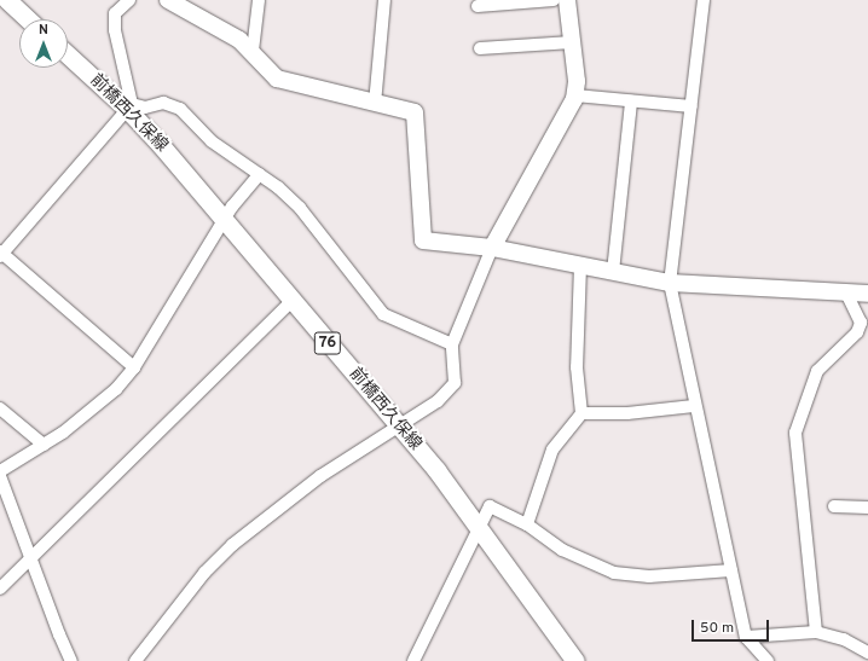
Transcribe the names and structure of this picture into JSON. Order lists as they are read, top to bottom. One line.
{"streets":{"main road":["前橋西久保線","76"]},"scale_bar":"50 m","north":"top"}
